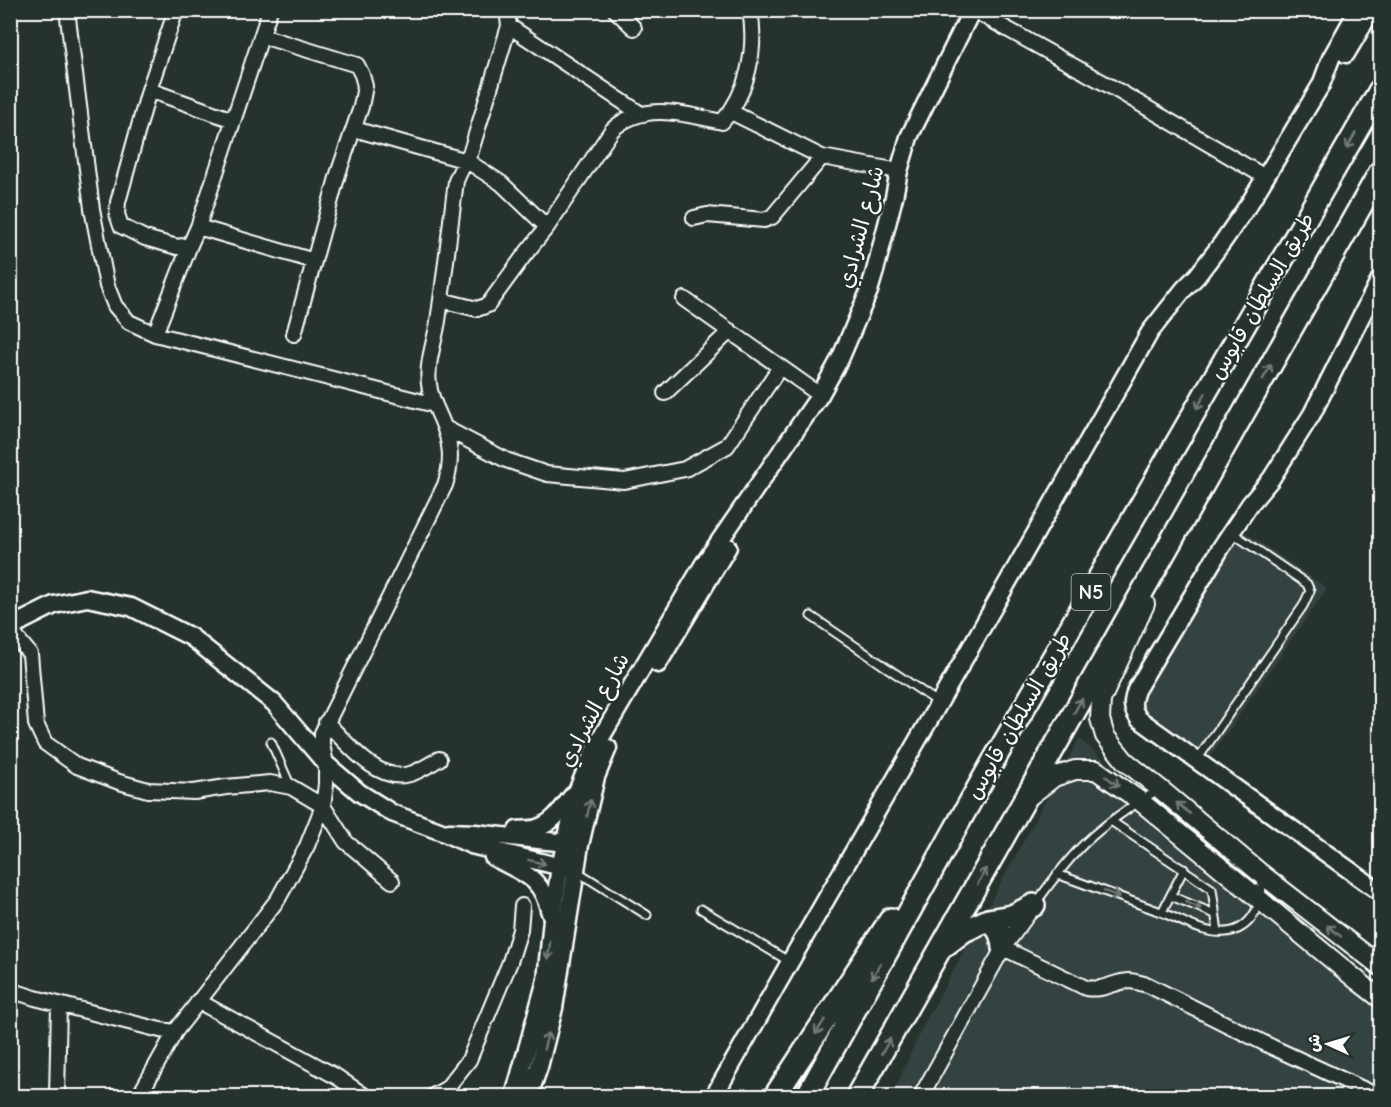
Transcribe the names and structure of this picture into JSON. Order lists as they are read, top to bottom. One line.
{"streets":{"highway":["طريق السلطان قابوس","N5"],"street":["شارع الشرادي"]},"north":"left"}
